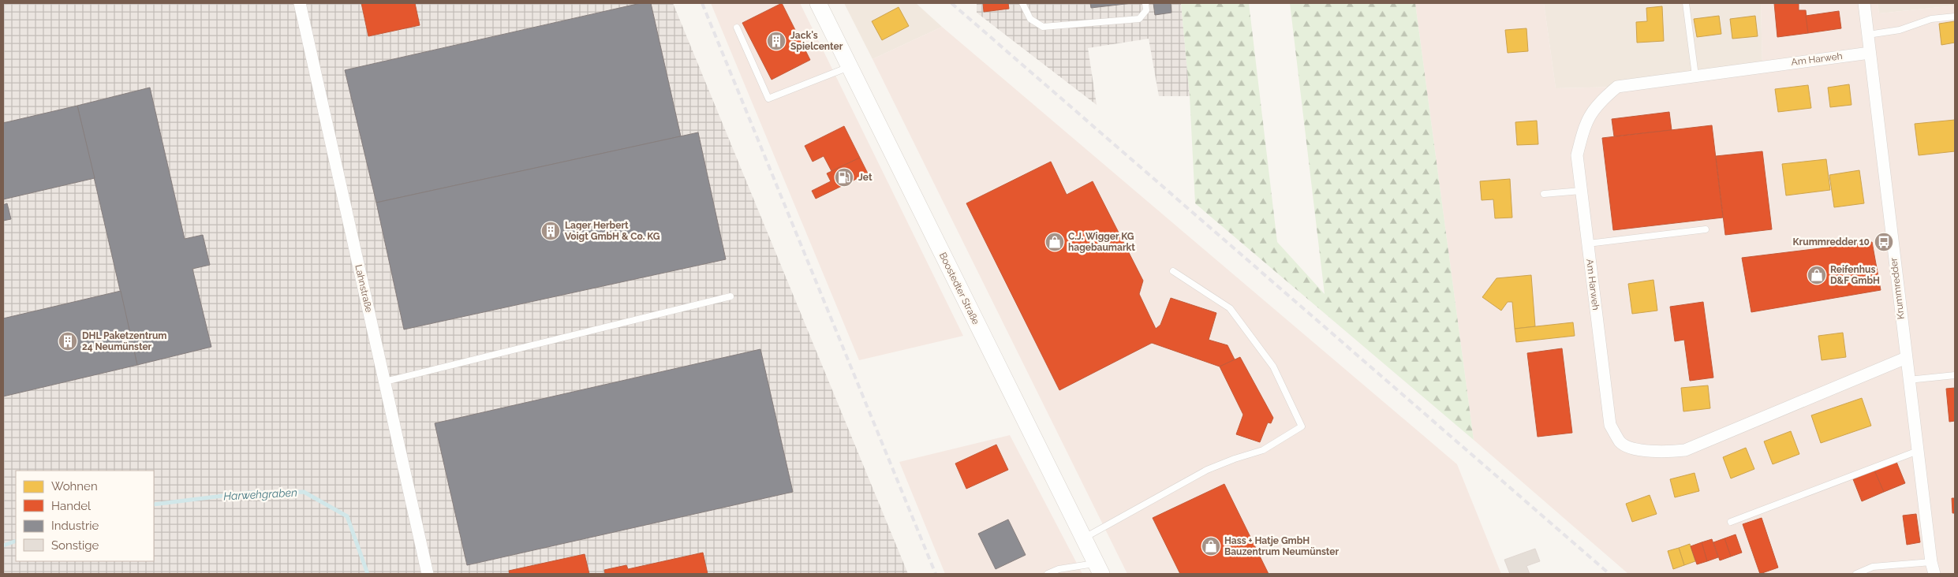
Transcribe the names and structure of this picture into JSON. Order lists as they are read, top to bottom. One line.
{"streets":{"street":["Am Harweh","Lahnstraße","Boostedter Straße","Krummredder"]},"crossings":[["Am Harweh","Krummredder"]],"water":["Harwehgraben"],"places":{"building":["Jack's Spielcenter","Lager Herbert Voigt GmbH & Co. KG","DHL Paketzentrum 24 Neumünster"],"fuel station":["Jet"],"shop":["C.J. Wigger KG hagebaumarkt","Reifenhus D&F GmbH","Hass + Hatje GmbH Bauzentrum Neumünster"],"bus stop":["Krummredder 10"]},"legend":["Wohnen","Handel","Industrie","Sonstige"]}
